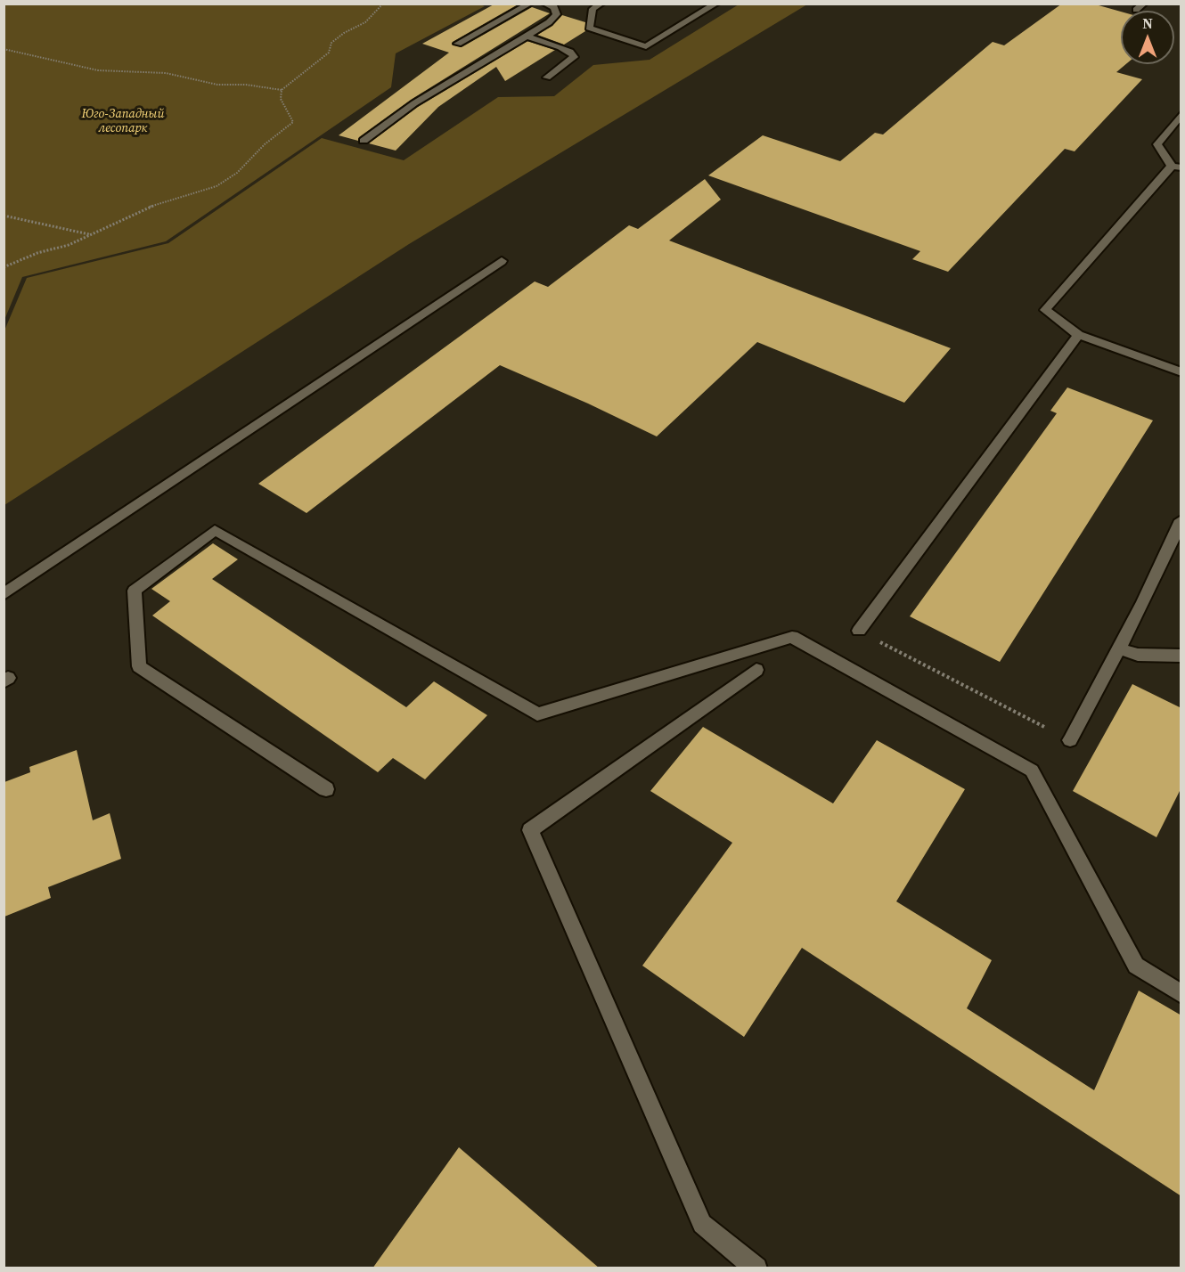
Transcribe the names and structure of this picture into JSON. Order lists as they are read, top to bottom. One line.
{"parks":["Юго-Западный лесопарк"],"north":"top"}
